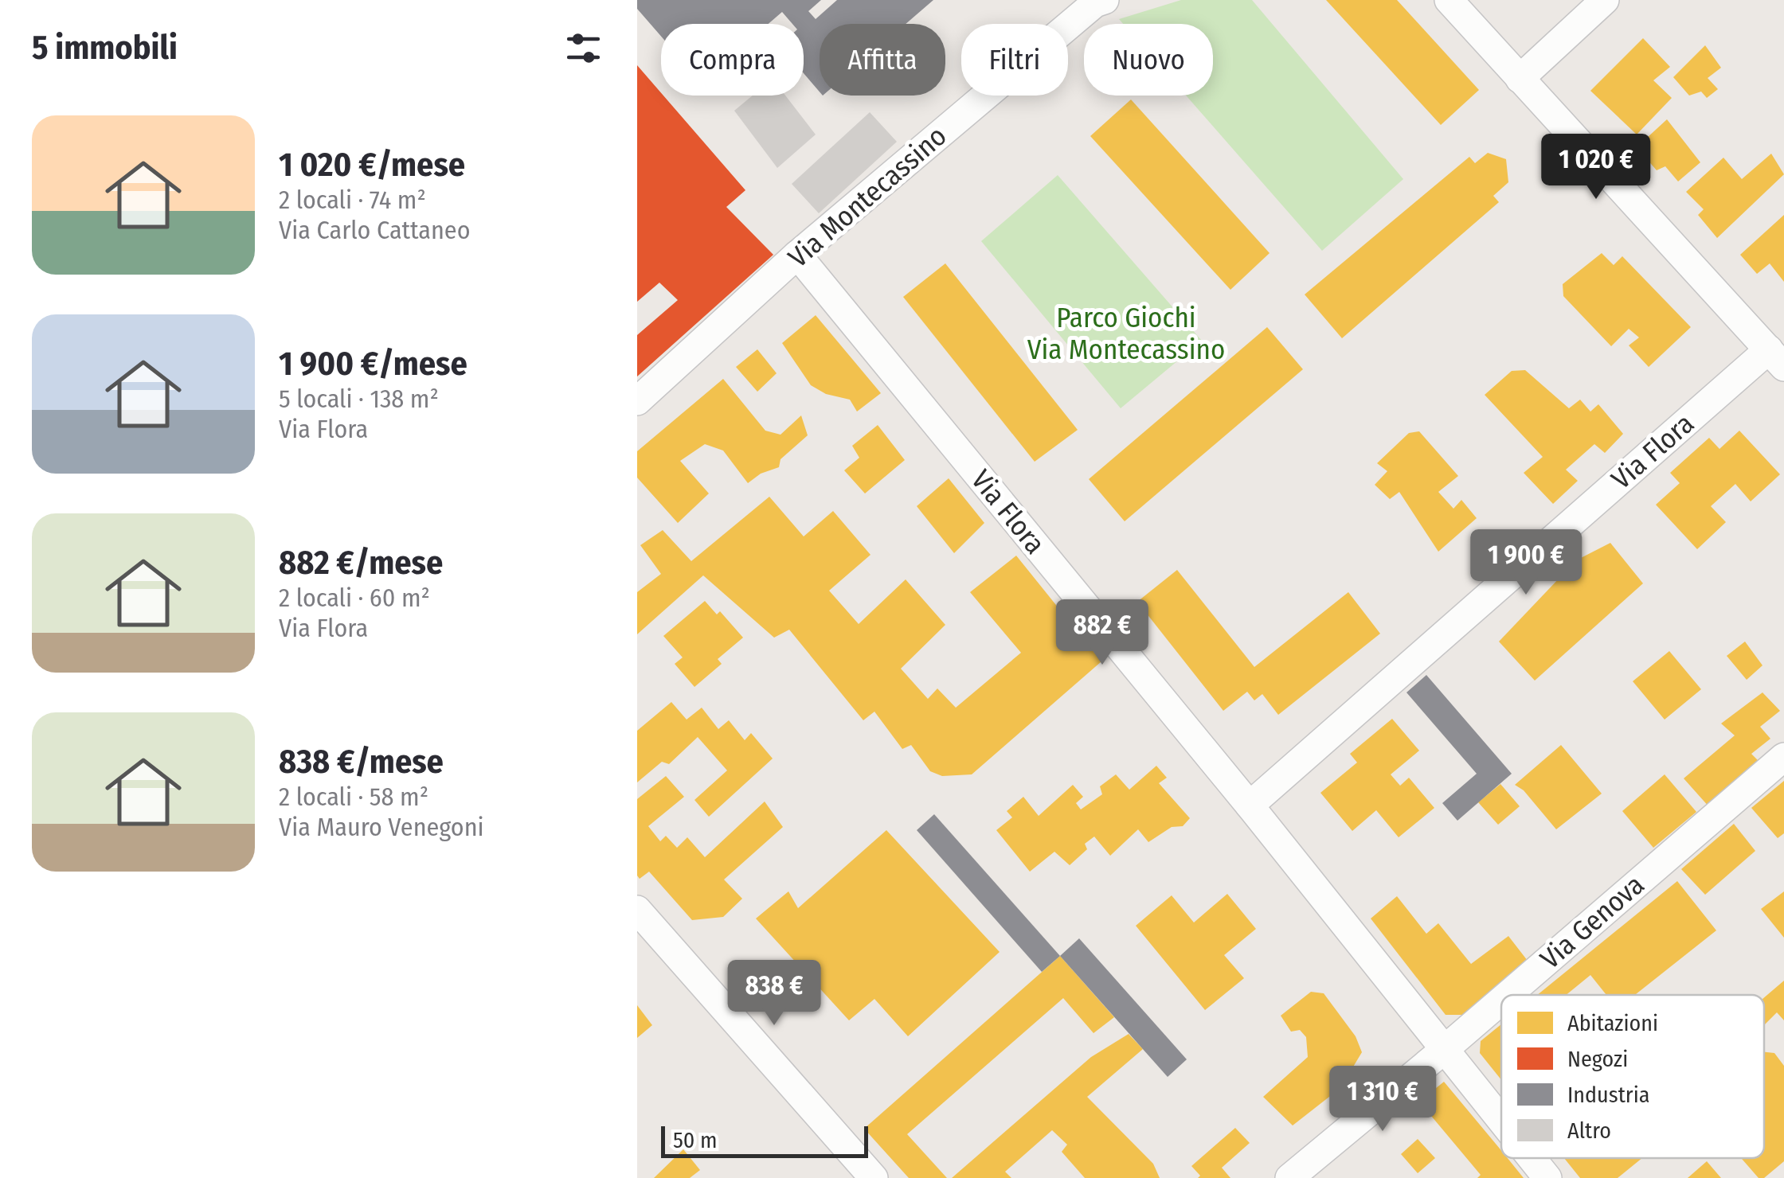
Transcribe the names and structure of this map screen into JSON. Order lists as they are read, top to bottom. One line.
{"streets":{"street":["Via Montecassino","Via Flora","Via Genova"]},"crossings":[["Via Montecassino","Via Flora"],["Via Flora","Via Genova"]],"parks":["Parco Giochi Via Montecassino"],"legend":["Abitazioni","Negozi","Industria","Altro"],"scale_bar":"50 m","page":{"heading":"5 immobili","chip":["Compra","Affitta","Filtri","Nuovo"],"list":[{"name":"1 020 €/mese","note":"2 locali · 74 m² · Via Carlo Cattaneo"},{"name":"1 900 €/mese","note":"5 locali · 138 m² · Via Flora"},{"name":"882 €/mese","note":"2 locali · 60 m² · Via Flora"},{"name":"838 €/mese","note":"2 locali · 58 m² · Via Mauro Venegoni"}],"price":["1 020 €","1 900 €","882 €","838 €","1 310 €"],"scale":"50 m"}}
